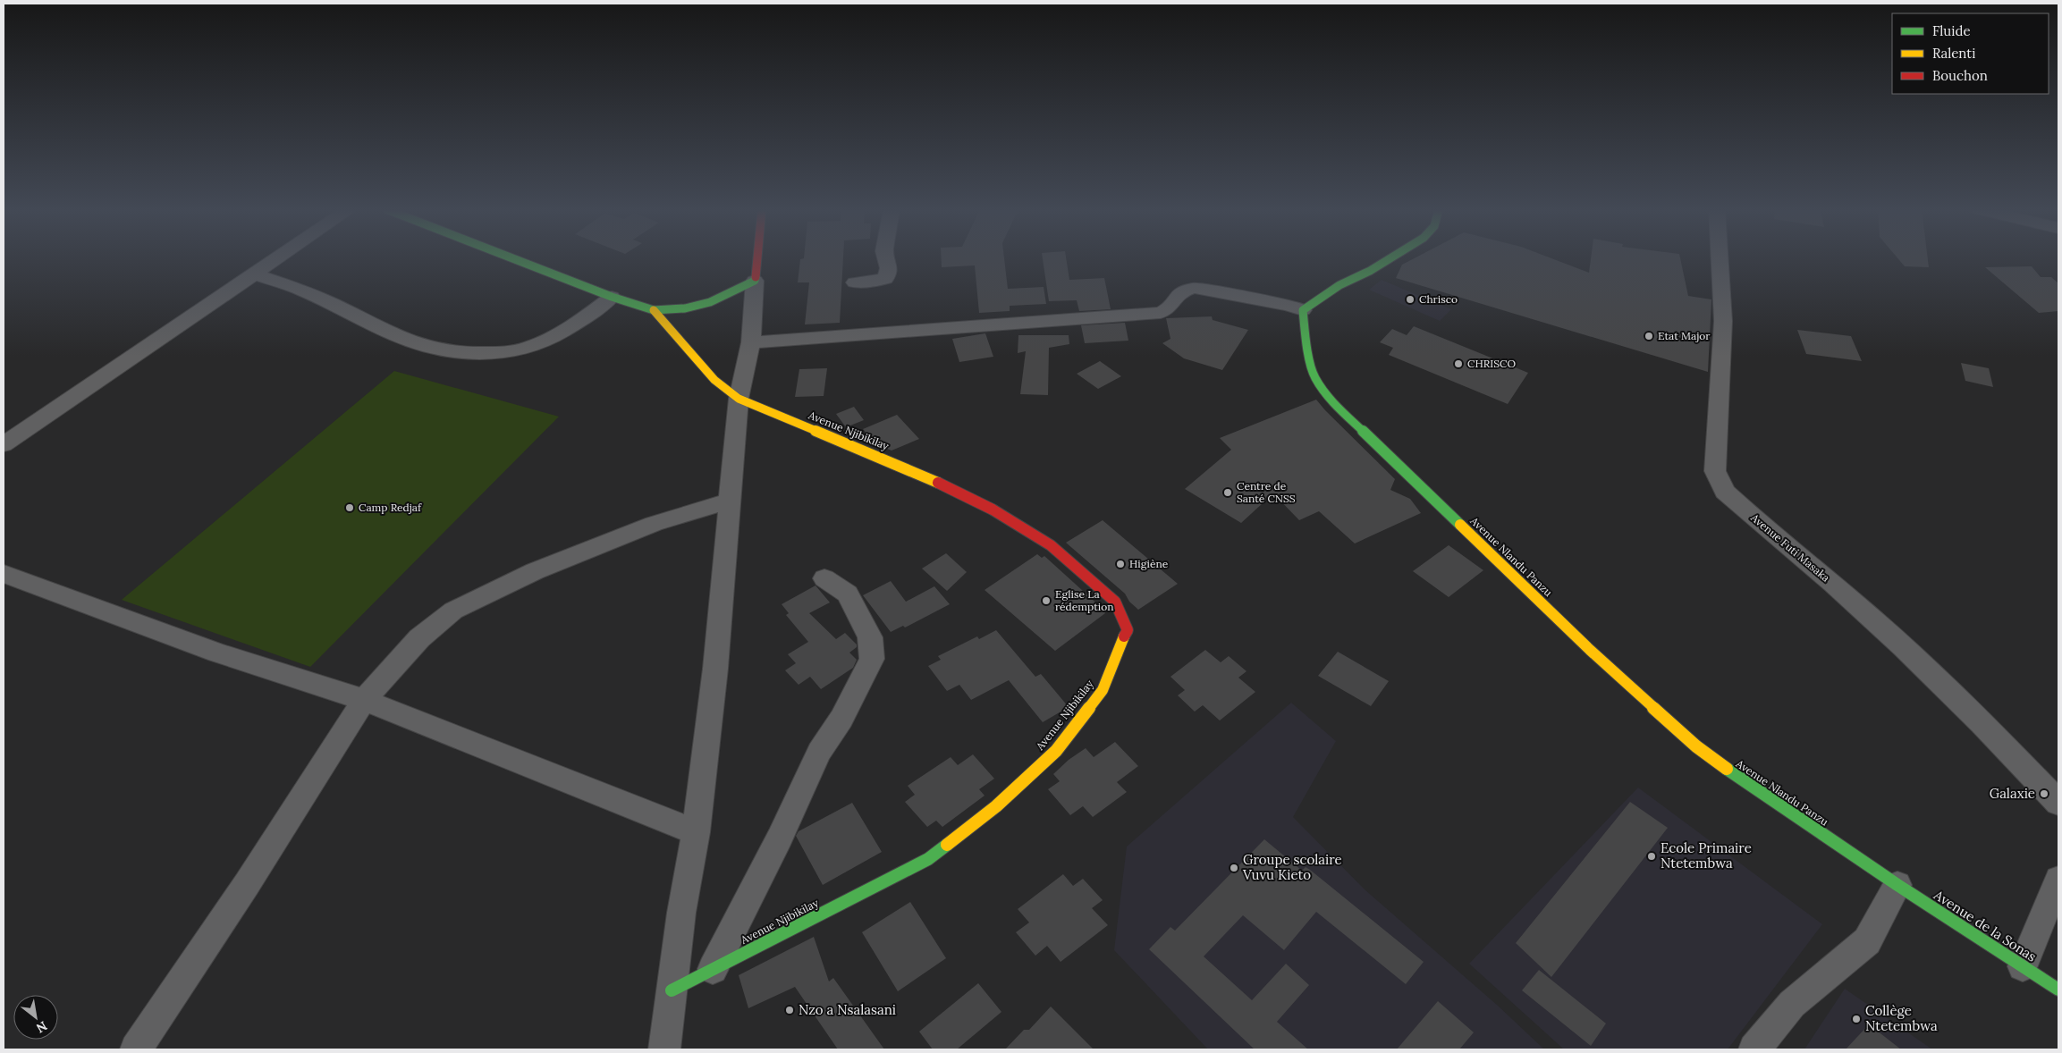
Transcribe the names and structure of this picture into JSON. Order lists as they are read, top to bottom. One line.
{"streets":{"main road":["Avenue Njibikilay","Avenue Nlandu Panzu","Avenue de la Sonas"],"street":["Avenue Futi Masaka"]},"crossings":[["Avenue Nlandu Panzu","Avenue de la Sonas"]],"places":["Chrisco","Etat Major","CHRISCO","Centre de Santé CNSS","Camp Redjaf","Higiène","Eglise La rédemption","Galaxie","Ecole Primaire Ntetembwa","Groupe scolaire Vuvu Kieto","Nzo a Nsalasani","Collège Ntetembwa"],"legend":["Fluide","Ralenti","Bouchon"],"north":"bottom right"}
